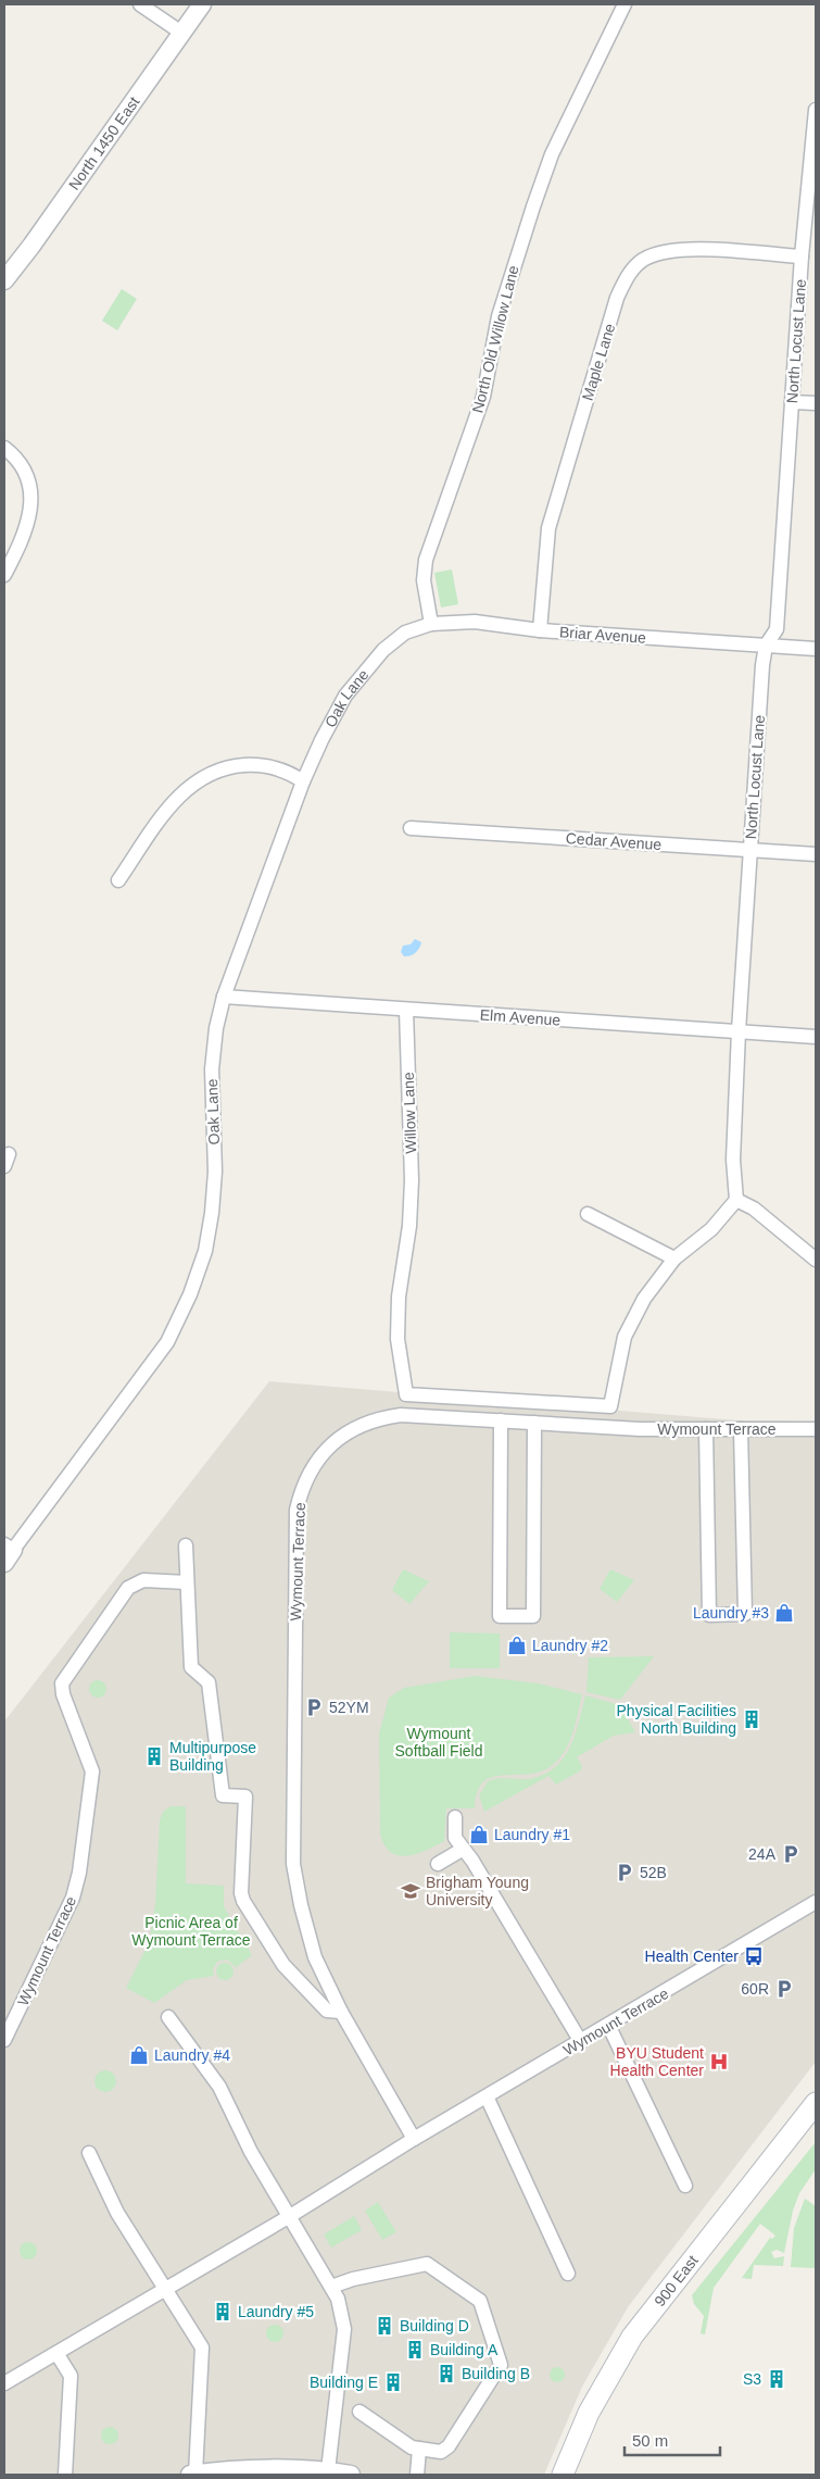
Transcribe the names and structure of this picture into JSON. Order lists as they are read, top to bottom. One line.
{"streets":{"main road":["900 East"],"street":["North 1450 East","North Old Willow Lane","North Locust Lane","Maple Lane","Briar Avenue","Oak Lane","Cedar Avenue","Elm Avenue","Willow Lane","Wymount Terrace"]},"crossings":[["North Old Willow Lane","Briar Avenue"],["North Locust Lane","Maple Lane"],["North Locust Lane","Briar Avenue"],["North Locust Lane","Cedar Avenue"],["North Locust Lane","Elm Avenue"],["Maple Lane","Briar Avenue"],["Briar Avenue","Oak Lane"],["Oak Lane","Elm Avenue"],["Elm Avenue","Willow Lane"]],"parks":["Wymount Softball Field","Picnic Area of Wymount Terrace"],"places":{"shop":["Laundry #3","Laundry #2","Laundry #1","Laundry #4"],"parking":["52YM","24A","52B","60R"],"building":["Physical Facilities North Building","Multipurpose Building","Laundry #5","Building D","Building A","Building B","S3","Building E"],"school or university":["Brigham Young University"],"bus stop":["Health Center"],"hospital":["BYU Student Health Center"]},"scale_bar":"50 m"}
